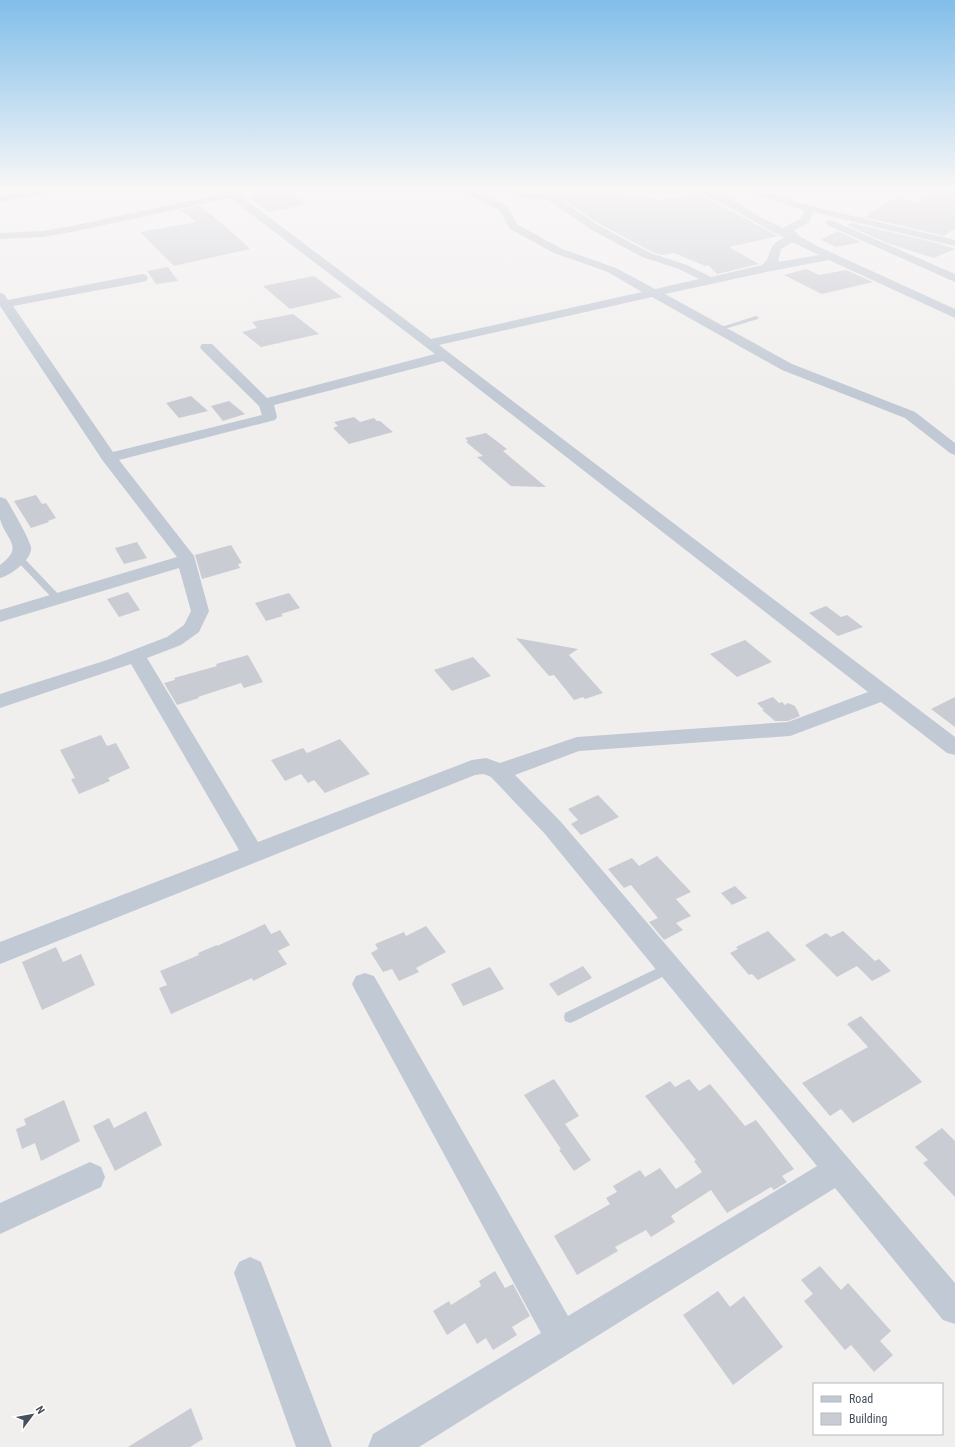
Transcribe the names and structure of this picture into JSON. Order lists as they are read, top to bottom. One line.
{"legend":["Road","Building"],"north":"top right"}
